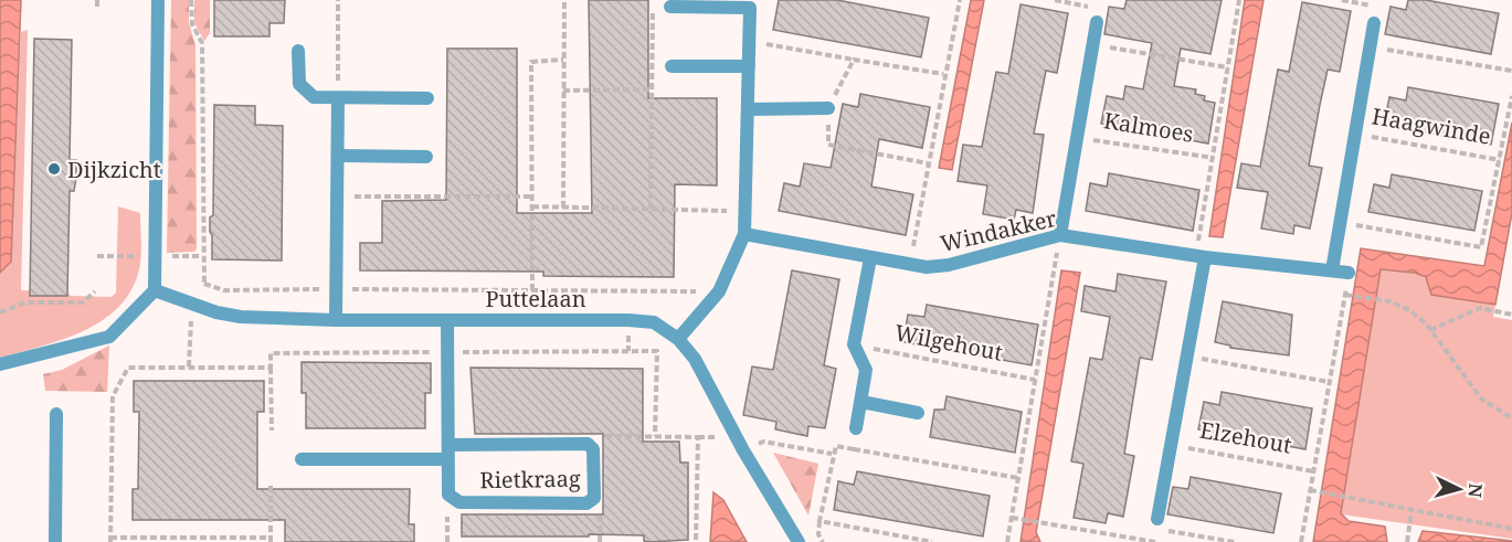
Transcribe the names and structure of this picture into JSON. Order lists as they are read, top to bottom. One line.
{"streets":{"street":["Haagwinde","Kalmoes","Windakker","Puttelaan","Elzehout","Rietkraag"],"path":["Wilgehout"]},"crossings":[["Haagwinde","Windakker"],["Kalmoes","Windakker"],["Windakker","Elzehout"],["Puttelaan","Rietkraag"]],"places":["Dijkzicht"],"north":"right"}
